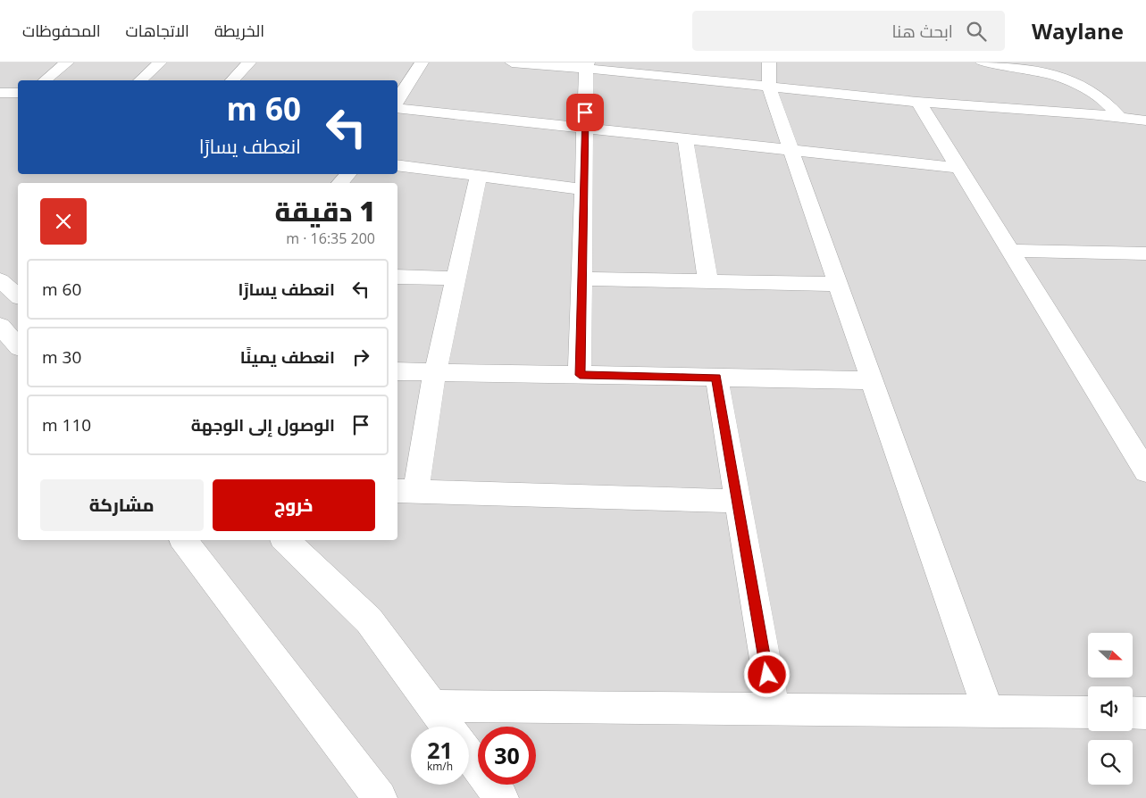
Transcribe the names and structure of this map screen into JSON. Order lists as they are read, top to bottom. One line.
{"north":"right","page":{"header":"Waylane","search":"ابحث هنا","nav":["الخريطة","الاتجاهات","المحفوظات"],"turn":["60 m","انعطف يسارًا"],"heading":["1 دقيقة","200 m · 16:35"],"list":[{"name":"انعطف يسارًا","value":"60 m"},{"name":"انعطف يمينًا","value":"30 m"},{"name":"الوصول إلى الوجهة","value":"110 m"}],"buttons":["خروج","مشاركة"],"speed":"21 km/h","limit":"30"}}
